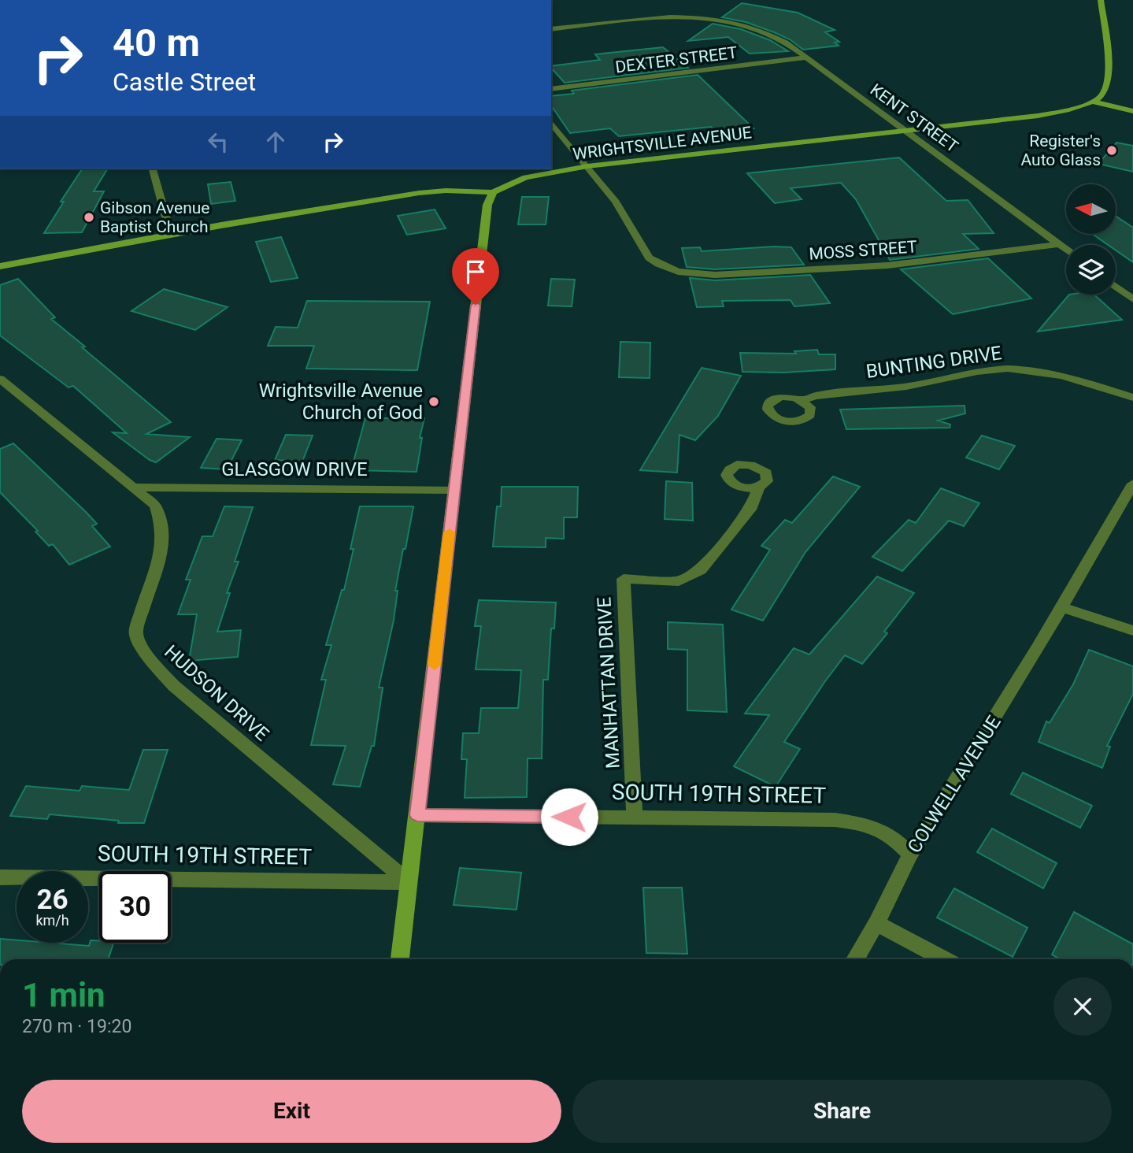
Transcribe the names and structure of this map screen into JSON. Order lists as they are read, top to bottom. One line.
{"streets":{"street":["DEXTER STREET","KENT STREET","WRIGHTSVILLE AVENUE","MOSS STREET","BUNTING DRIVE","GLASGOW DRIVE","MANHATTAN DRIVE","HUDSON DRIVE","COLWELL AVENUE","SOUTH 19TH STREET"]},"crossings":[["DEXTER STREET","KENT STREET"],["KENT STREET","WRIGHTSVILLE AVENUE"],["KENT STREET","MOSS STREET"],["WRIGHTSVILLE AVENUE","MOSS STREET"],["GLASGOW DRIVE","HUDSON DRIVE"],["MANHATTAN DRIVE","SOUTH 19TH STREET"],["HUDSON DRIVE","SOUTH 19TH STREET"],["COLWELL AVENUE","SOUTH 19TH STREET"]],"places":["Register's Auto Glass","Gibson Avenue Baptist Church","Wrightsville Avenue Church of God"],"north":"left","page":{"turn":["40 m","Castle Street"],"speed":"26 km/h","limit":"30","heading":["1 min","270 m · 19:20"],"buttons":["Exit","Share"]}}
